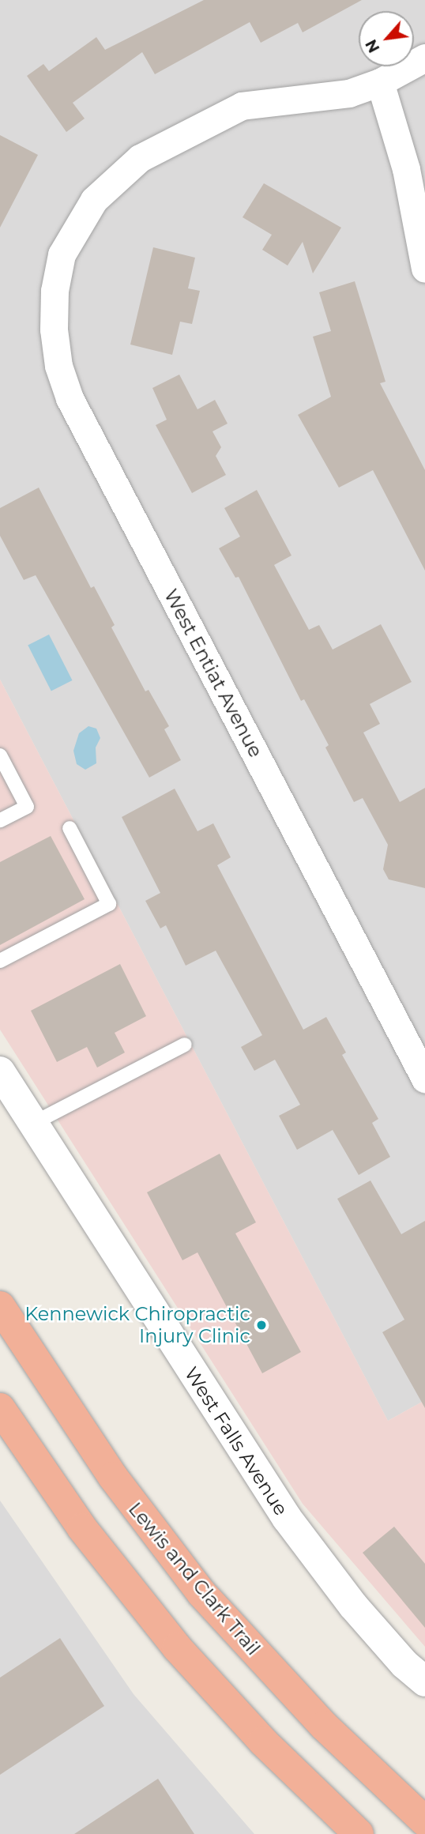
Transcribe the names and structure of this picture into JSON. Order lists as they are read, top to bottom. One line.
{"streets":{"highway":["Lewis and Clark Trail"],"street":["West Entiat Avenue","West Falls Avenue"]},"places":["Kennewick Chiropractic Injury Clinic"],"north":"bottom left"}
